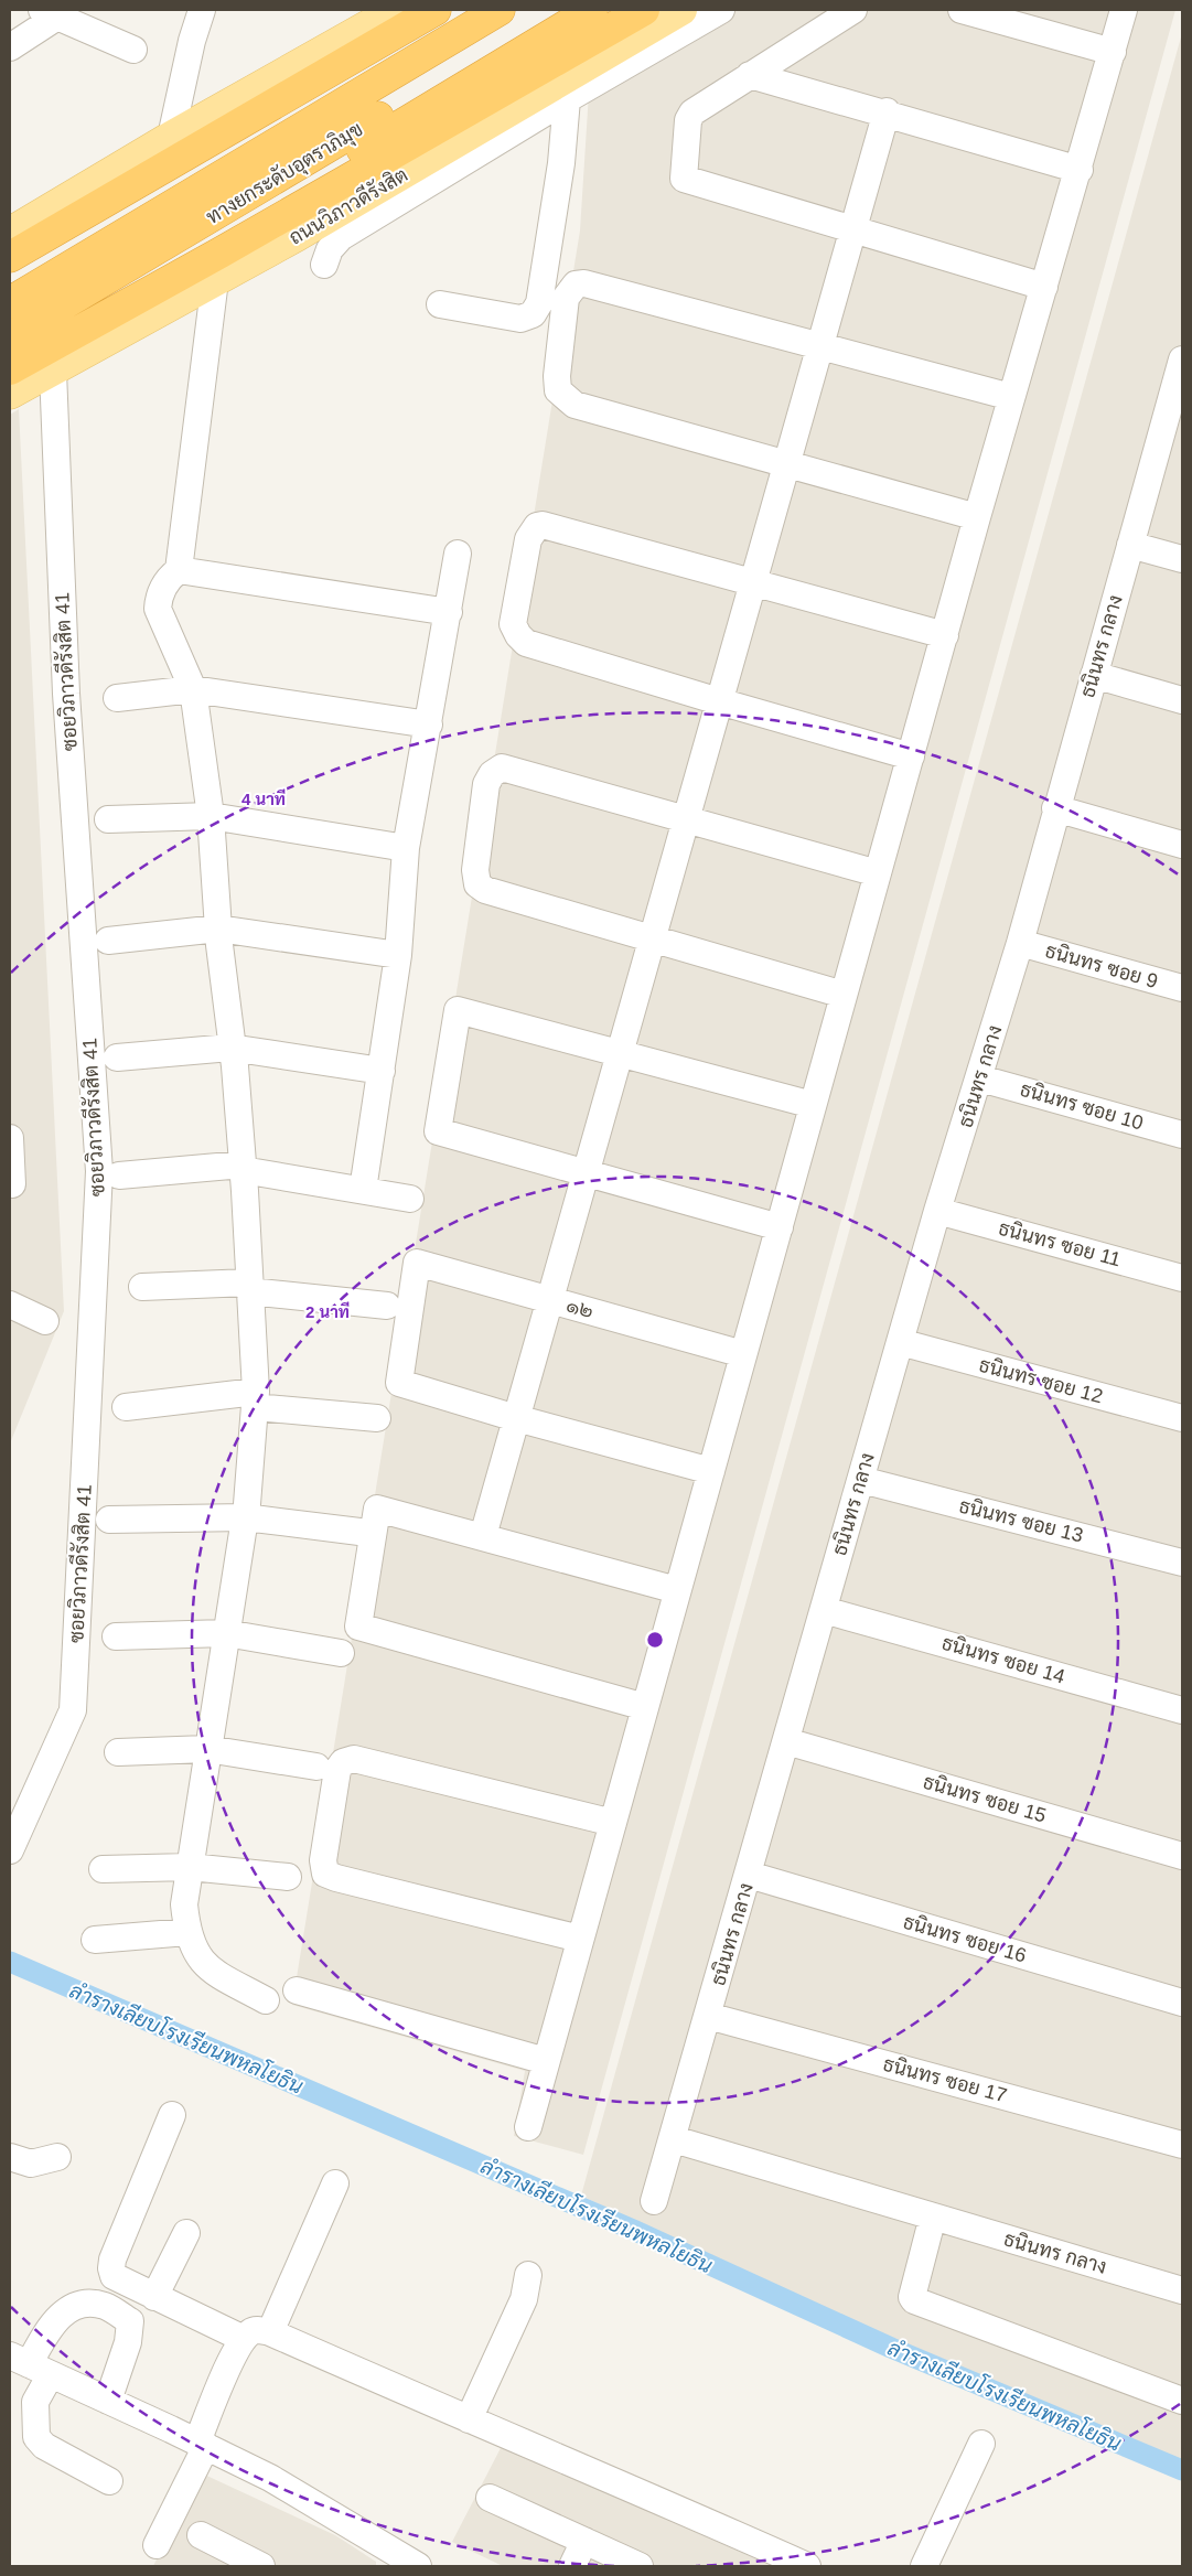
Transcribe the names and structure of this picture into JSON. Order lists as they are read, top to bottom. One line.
{"streets":{"highway":["ทางยกระดับอุตราภิมุข"],"main road":["ถนนวิภาวดีรังสิต"],"street":["ธนินทร กลาง","ซอยวิภาวดีรังสิต 41","ธนินทร ซอย 9","ธนินทร ซอย 10","ธนินทร ซอย 11","๑๒","ธนินทร ซอย 12","ธนินทร ซอย 13","ธนินทร ซอย 14","ธนินทร ซอย 15","ธนินทร ซอย 16","ธนินทร ซอย 17"]},"crossings":[["ถนนวิภาวดีรังสิต","ซอยวิภาวดีรังสิต 41"],["ธนินทร กลาง","ธนินทร ซอย 9"],["ธนินทร กลาง","ธนินทร ซอย 10"],["ธนินทร กลาง","ธนินทร ซอย 11"],["ธนินทร กลาง","ธนินทร ซอย 12"],["ธนินทร กลาง","ธนินทร ซอย 13"],["ธนินทร กลาง","ธนินทร ซอย 14"],["ธนินทร กลาง","ธนินทร ซอย 15"],["ธนินทร กลาง","ธนินทร ซอย 16"],["ธนินทร กลาง","ธนินทร ซอย 17"]],"water":["ลำรางเลียบโรงเรียนพหลโยธิน"],"rings":["4 นาที","2 นาที"]}
